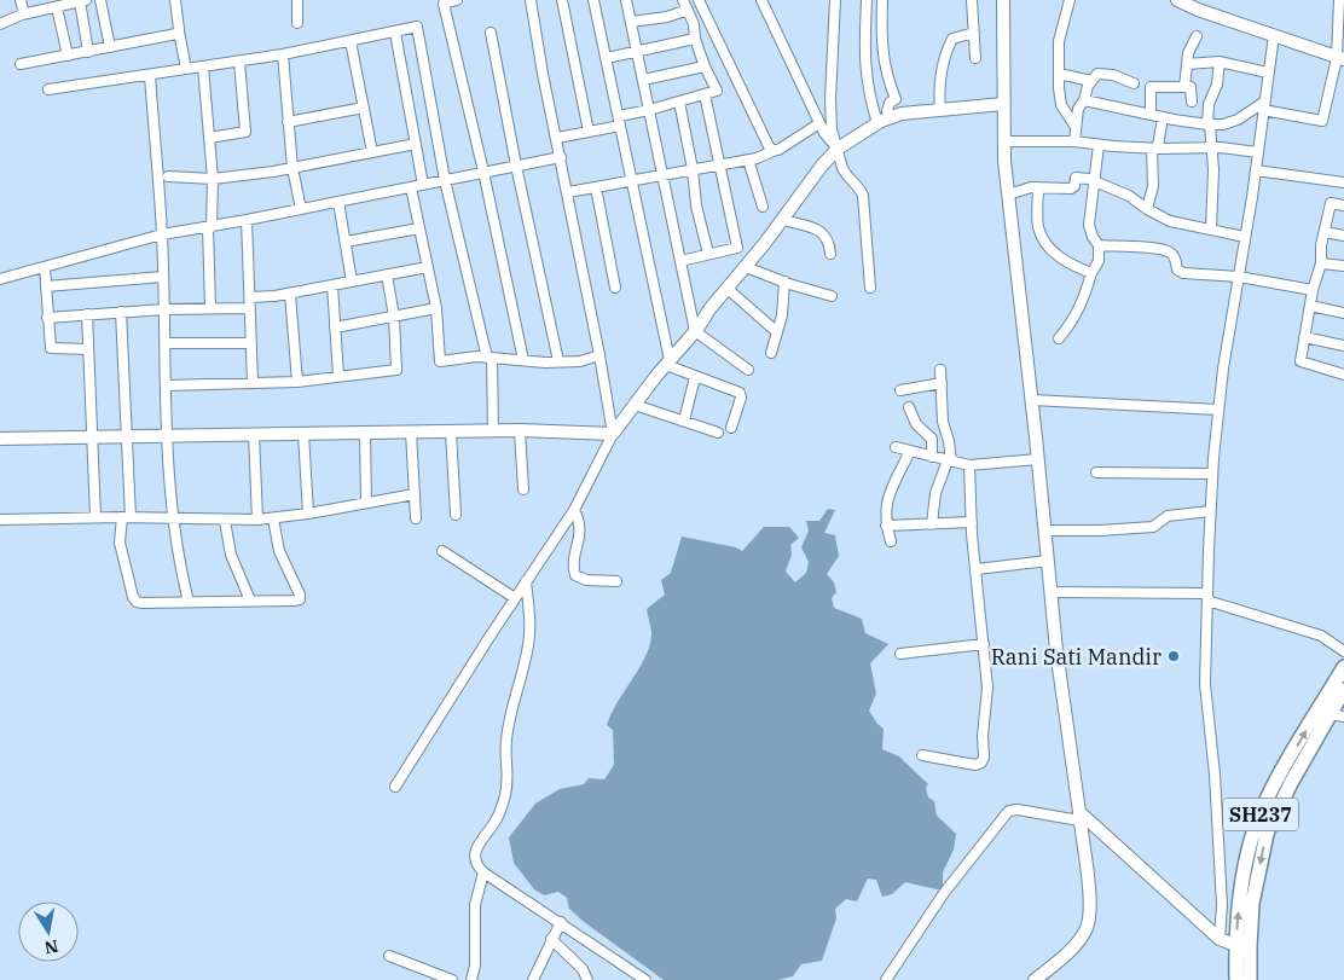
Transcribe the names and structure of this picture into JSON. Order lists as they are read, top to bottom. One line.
{"streets":{"main road":["SH237"]},"places":["Rani Sati Mandir"],"north":"bottom"}
